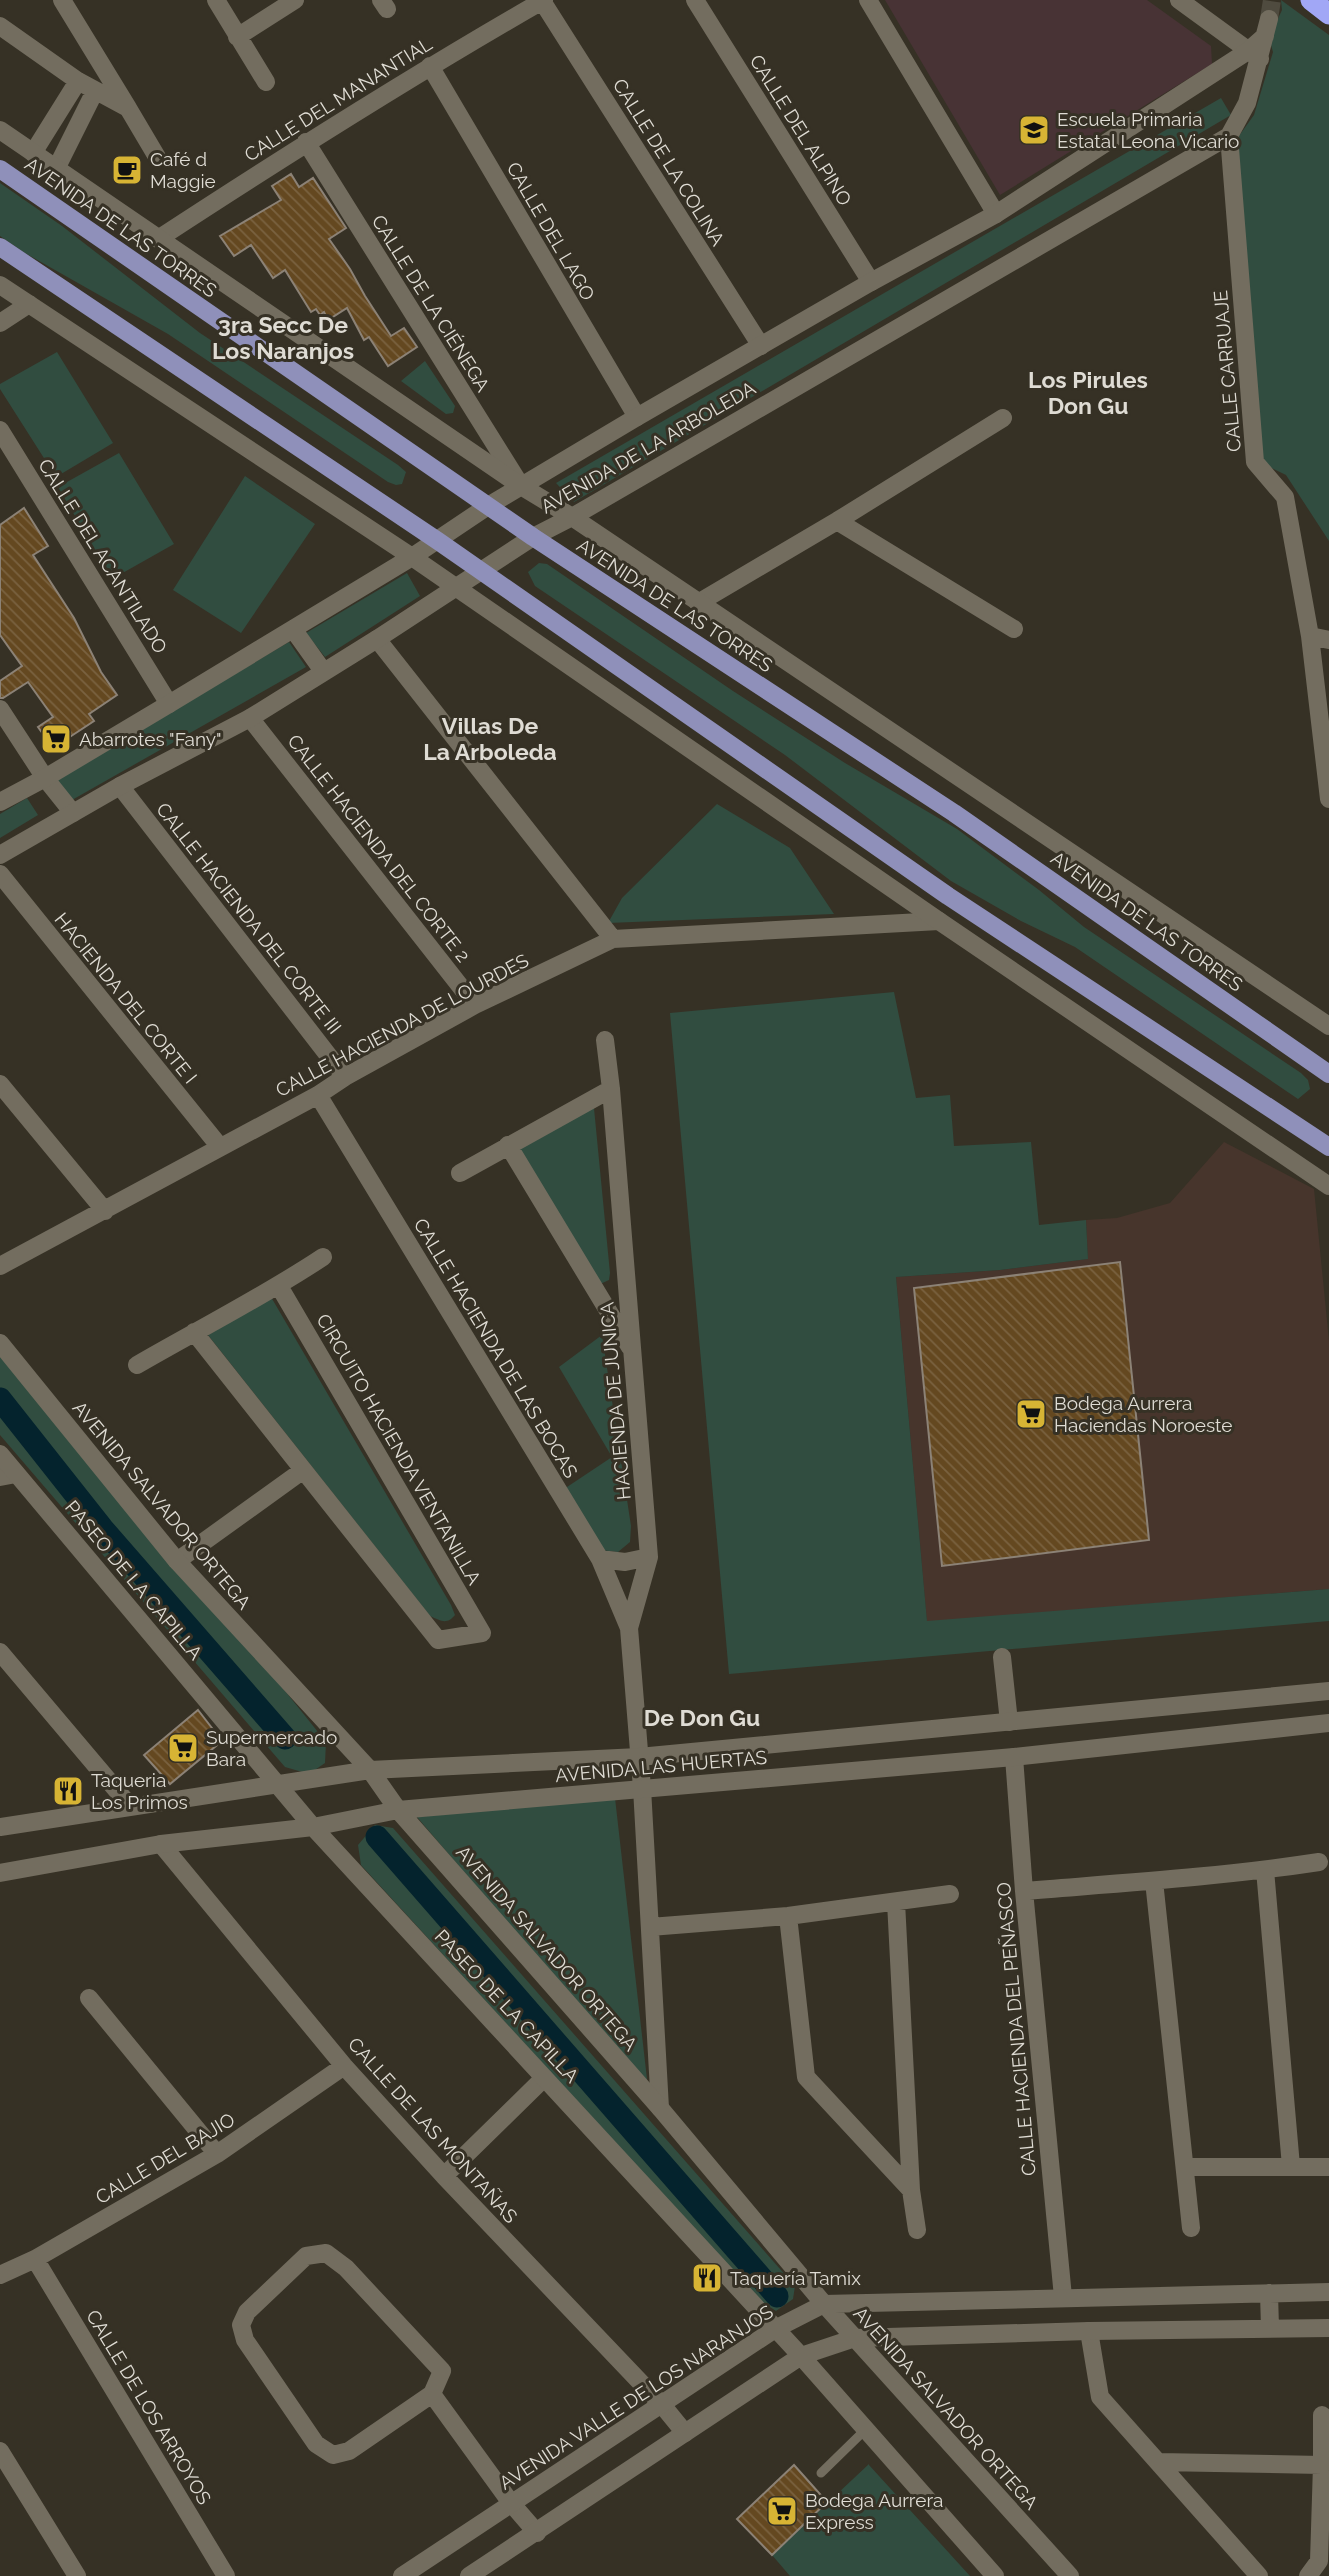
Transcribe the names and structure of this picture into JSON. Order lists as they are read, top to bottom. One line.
{"streets":{"main road":["AVENIDA DE LAS TORRES"],"street":["CALLE DEL MANANTIAL","CALLE DEL ALPINO","CALLE DE LA COLINA","CALLE DEL LAGO","CALLE DE LA CIÉNEGA","CALLE CARRUAJE","AVENIDA DE LA ARBOLEDA","CALLE DEL ACANTILADO","CALLE HACIENDA DEL CORTE 2","CALLE HACIENDA DEL CORTE III","HACIENDA DEL CORTE I","CALLE HACIENDA DE LOURDES","CALLE HACIENDA DE LAS BOCAS","HACIENDA DE JUNICA","CIRCUITO HACIENDA VENTANILLA","AVENIDA SALVADOR ORTEGA","PASEO DE LA CAPILLA","AVENIDA LAS HUERTAS","CALLE HACIENDA DEL PEÑASCO","CALLE DE LAS MONTAÑAS","CALLE DEL BAJIO","AVENIDA VALLE DE LOS NARANJOS","CALLE DE LOS ARROYOS"]},"crossings":[["CALLE DEL MANANTIAL","CALLE DE LA COLINA"],["CALLE DEL MANANTIAL","AVENIDA DE LAS TORRES"],["CALLE DEL MANANTIAL","CALLE DEL LAGO"],["CALLE DEL MANANTIAL","CALLE DE LA CIÉNEGA"],["CALLE DEL ALPINO","AVENIDA DE LA ARBOLEDA"],["CALLE DE LA COLINA","AVENIDA DE LA ARBOLEDA"],["AVENIDA DE LAS TORRES","CALLE DE LA CIÉNEGA"],["AVENIDA DE LAS TORRES","AVENIDA DE LA ARBOLEDA"],["CALLE DEL LAGO","AVENIDA DE LA ARBOLEDA"],["CALLE DE LA CIÉNEGA","AVENIDA DE LA ARBOLEDA"],["CALLE CARRUAJE","AVENIDA DE LA ARBOLEDA"],["AVENIDA DE LA ARBOLEDA","CALLE DEL ACANTILADO"],["AVENIDA DE LA ARBOLEDA","CALLE HACIENDA DEL CORTE 2"],["AVENIDA DE LA ARBOLEDA","CALLE HACIENDA DEL CORTE III"],["CALLE HACIENDA DEL CORTE 2","CALLE HACIENDA DE LOURDES"],["CALLE HACIENDA DEL CORTE III","CALLE HACIENDA DE LOURDES"],["HACIENDA DEL CORTE I","CALLE HACIENDA DE LOURDES"],["CALLE HACIENDA DE LOURDES","CALLE HACIENDA DE LAS BOCAS"],["CALLE HACIENDA DE LAS BOCAS","HACIENDA DE JUNICA"],["HACIENDA DE JUNICA","AVENIDA SALVADOR ORTEGA"],["HACIENDA DE JUNICA","AVENIDA LAS HUERTAS"],["AVENIDA SALVADOR ORTEGA","AVENIDA LAS HUERTAS"],["AVENIDA SALVADOR ORTEGA","AVENIDA VALLE DE LOS NARANJOS"],["PASEO DE LA CAPILLA","AVENIDA LAS HUERTAS"],["PASEO DE LA CAPILLA","AVENIDA VALLE DE LOS NARANJOS"],["AVENIDA LAS HUERTAS","CALLE HACIENDA DEL PEÑASCO"],["AVENIDA LAS HUERTAS","CALLE DE LAS MONTAÑAS"],["CALLE HACIENDA DEL PEÑASCO","AVENIDA VALLE DE LOS NARANJOS"],["CALLE DE LAS MONTAÑAS","CALLE DEL BAJIO"],["CALLE DE LAS MONTAÑAS","AVENIDA VALLE DE LOS NARANJOS"],["CALLE DEL BAJIO","CALLE DE LOS ARROYOS"]],"districts":["3ra Secc De Los Naranjos","Los Pirules Don Gu","Villas De La Arboleda","De Don Gu"],"places":{"school or university":["Escuela Primaria Estatal Leona Vicario"],"cafe":["Café d Maggie"],"supermarket":["Abarrotes \"Fany\"","Bodega Aurrera Haciendas Noroeste","Supermercado Bara","Bodega Aurrera Express"],"restaurant":["Taqueria Los Primos","Taquería Tamix"]}}
